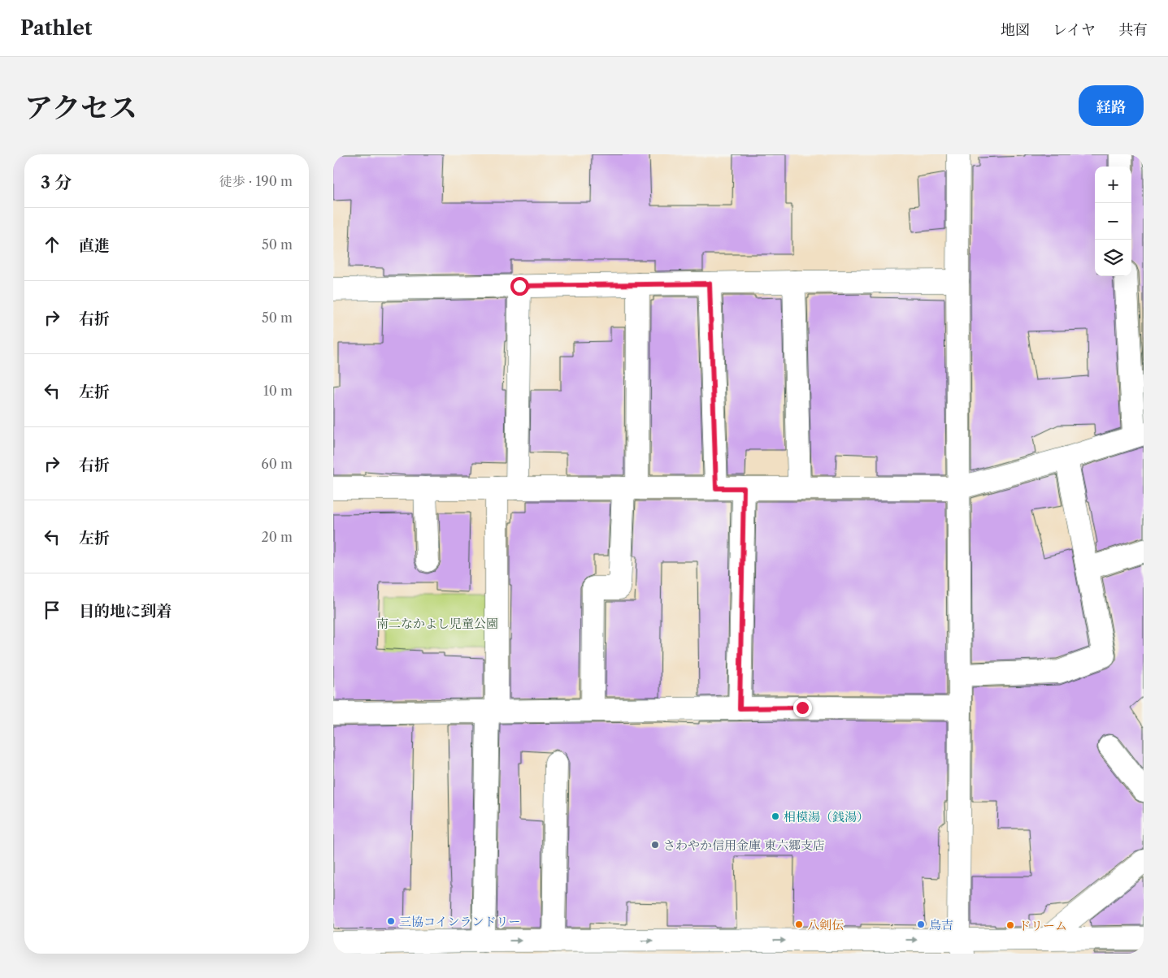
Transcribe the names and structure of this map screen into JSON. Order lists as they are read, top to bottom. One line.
{"parks":["南二なかよし児童公園"],"places":["相模湯（銭湯）","さわやか信用金庫 東六郷支店","三協コインランドリー","八剣伝","鳥吉","ドリーム"],"page":{"header":"Pathlet","nav":["地図","レイヤ","共有"],"title":"アクセス","buttons":"経路","heading":["3 分","徒歩 · 190 m"],"map_buttons":["+","−"],"list":[["直進","50 m"],["右折","50 m"],["左折","10 m"],["右折","60 m"],["左折","20 m"],"目的地に到着"]}}
